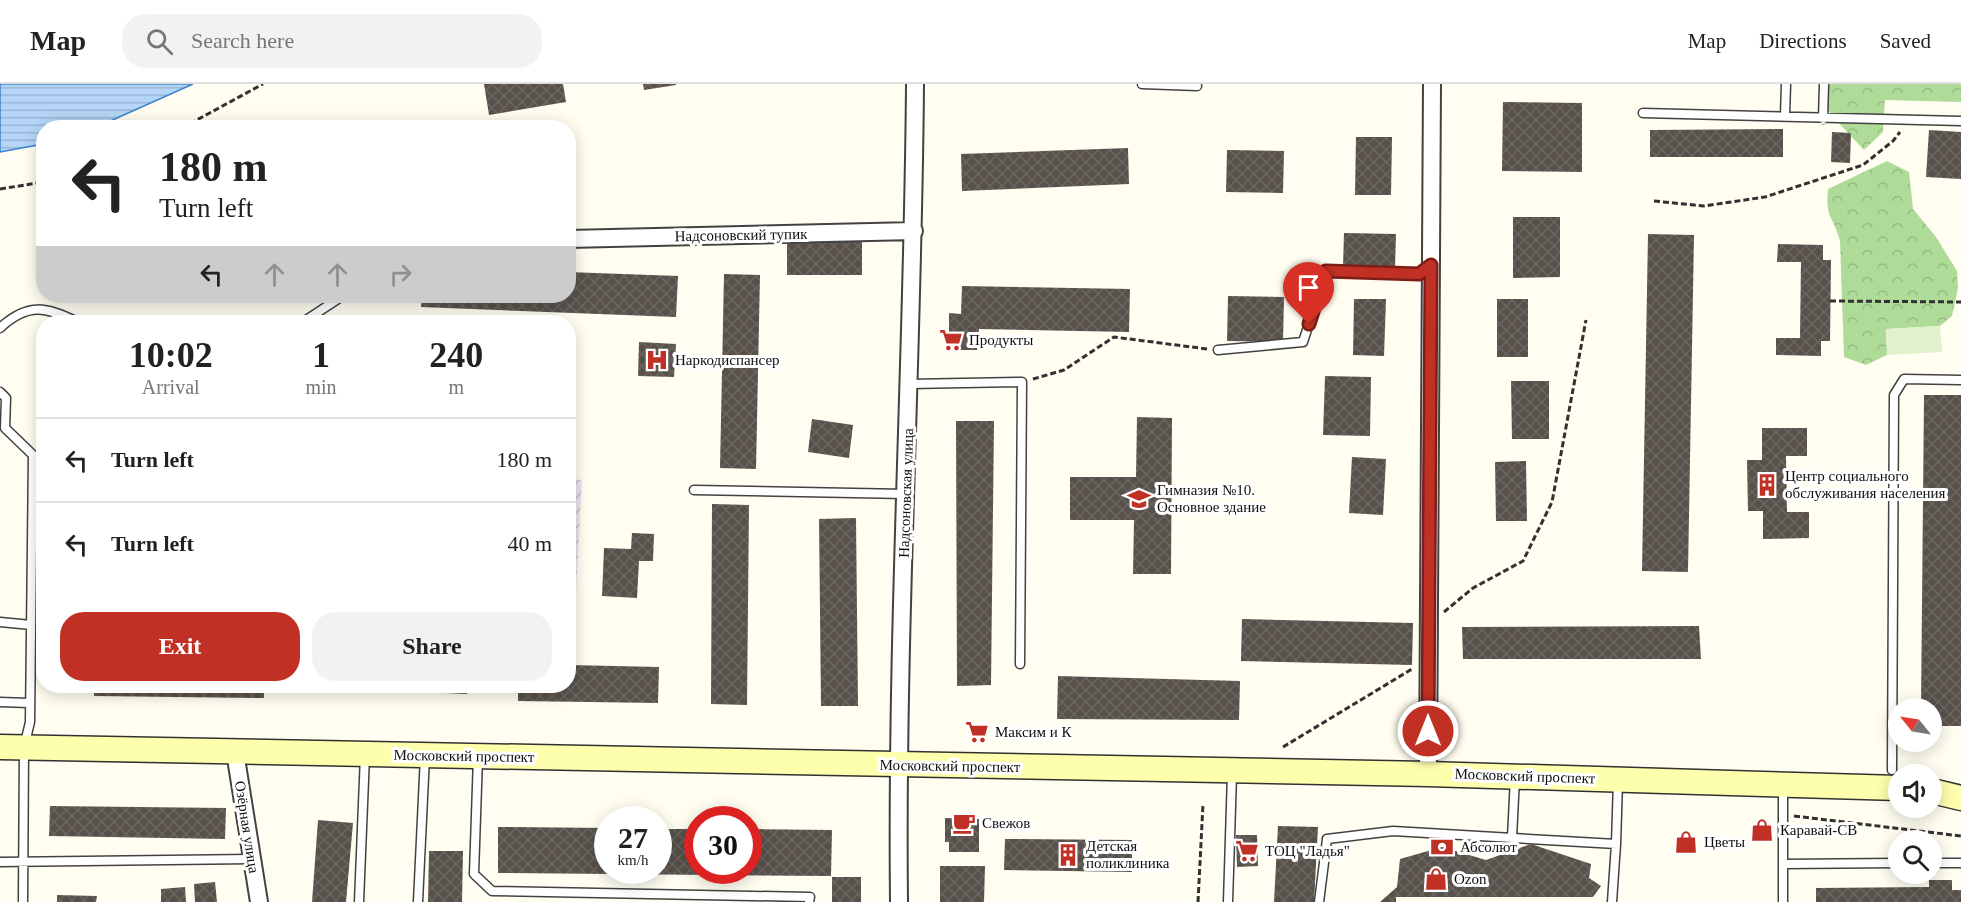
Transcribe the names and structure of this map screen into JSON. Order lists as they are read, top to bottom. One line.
{"streets":{"main road":["Московский проспект"],"street":["Надсоновский тупик","Надсоновская улица","Озёрная улица"]},"crossings":[["Надсоновский тупик","Надсоновская улица"],["Надсоновская улица","Московский проспект"],["Московский проспект","Озёрная улица"]],"places":{"supermarket":["Продукты","Максим и К","ТОЦ \"Ладья\""],"hospital":["Наркодиспансер"],"building":["Центр социального обслуживания населения","Детская поликлиника"],"school or university":["Гимназия №10. Основное здание"],"cafe":["Свежов"],"shop":["Каравай-СВ","Цветы","Ozon"],"bank":["Абсолют"]},"north":"top left","page":{"header":"Map","search":"Search here","nav":["Map","Directions","Saved"],"turn":["180 m","Turn left"],"eta":["10:02","Arrival","1","min","240","m"],"list":[{"name":"Turn left","value":"180 m"},{"name":"Turn left","value":"40 m"}],"buttons":["Exit","Share"],"speed":"27 km/h","limit":"30"}}
